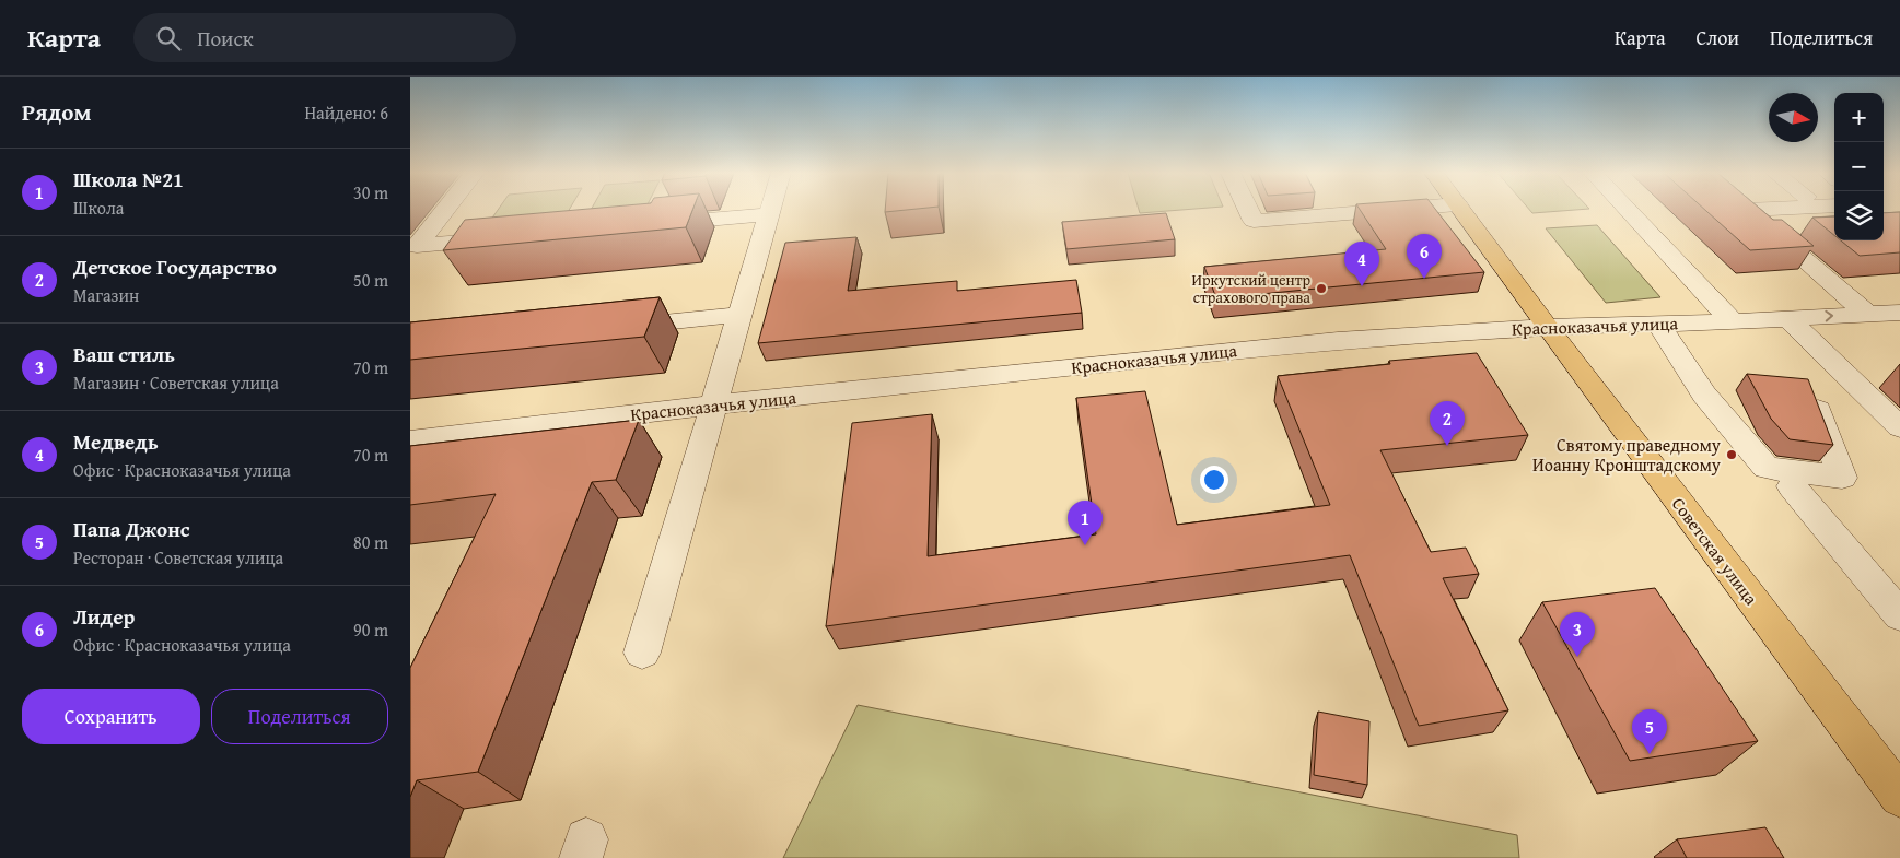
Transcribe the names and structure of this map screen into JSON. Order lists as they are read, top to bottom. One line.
{"streets":{"main road":["Советская улица"],"street":["Красноказачья улица"]},"crossings":[["Красноказачья улица","Советская улица"]],"places":["Иркутский центр страхового права","Святому праведному Иоанну Кронштадскому"],"north":"right","page":{"header":"Карта","search":"Поиск","nav":["Карта","Слои","Поделиться"],"heading":["Рядом","Найдено: 6"],"map_buttons":["+","−"],"list":[{"mark":"1","name":"Школа №21","note":"Школа","value":"30 m"},{"mark":"2","name":"Детское Государство","note":"Магазин","value":"50 m"},{"mark":"3","name":"Ваш стиль","note":"Магазин · Советская улица","value":"70 m"},{"mark":"4","name":"Медведь","note":"Офис · Красноказачья улица","value":"70 m"},{"mark":"5","name":"Папа Джонс","note":"Ресторан · Советская улица","value":"80 m"},{"mark":"6","name":"Лидер","note":"Офис · Красноказачья улица","value":"90 m"}],"pins":["6","4","2","1","3","5"],"buttons":["Сохранить","Поделиться"]}}
